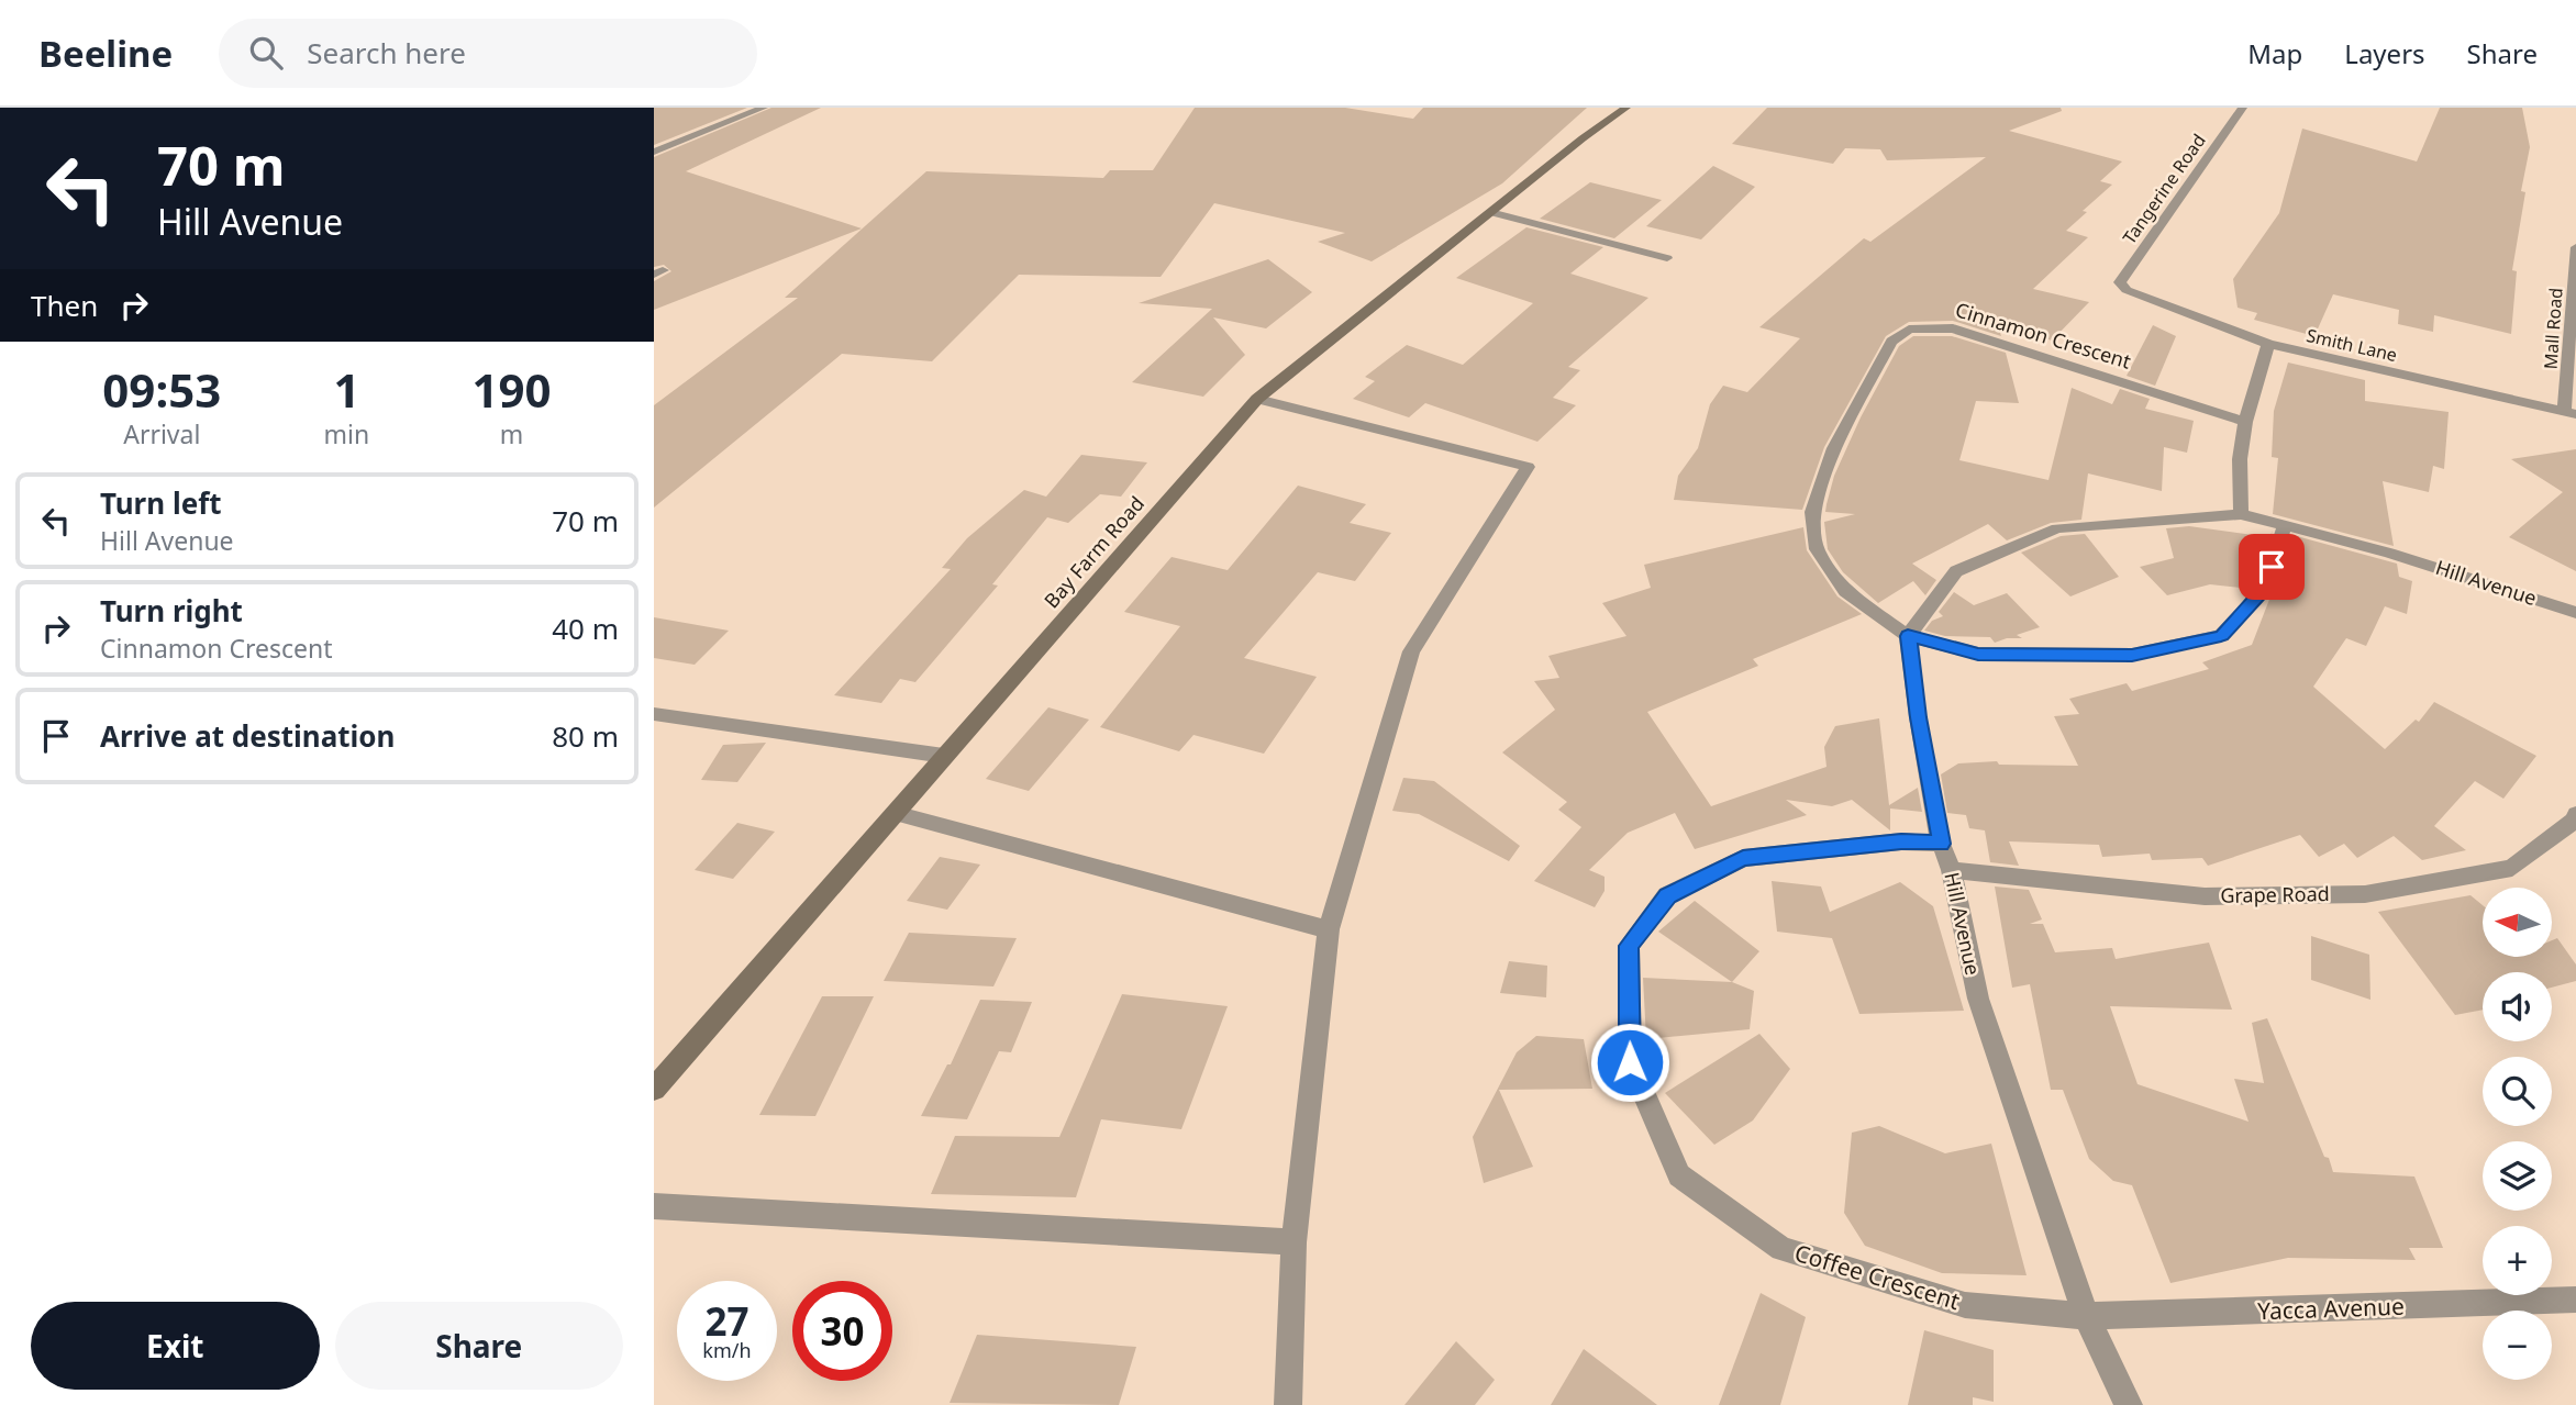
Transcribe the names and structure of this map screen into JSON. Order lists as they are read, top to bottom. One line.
{"streets":{"street":["Tangerine Road","Mall Road","Cinnamon Crescent","Smith Lane","Bay Farm Road","Hill Avenue","Grape Road","Coffee Crescent","Yacca Avenue"]},"crossings":[["Tangerine Road","Smith Lane"],["Mall Road","Smith Lane"],["Cinnamon Crescent","Hill Avenue"],["Hill Avenue","Grape Road"],["Hill Avenue","Coffee Crescent"],["Hill Avenue","Yacca Avenue"],["Coffee Crescent","Yacca Avenue"]],"north":"left","page":{"header":"Beeline","search":"Search here","nav":["Map","Layers","Share"],"turn":["70 m","Hill Avenue"],"then":"Then","eta":["09:53","Arrival","1","min","190","m"],"list":[{"name":"Turn left","note":"Hill Avenue","value":"70 m"},{"name":"Turn right","note":"Cinnamon Crescent","value":"40 m"},{"name":"Arrive at destination","value":"80 m"}],"map_buttons":["+","−"],"speed":"27 km/h","limit":"30","buttons":["Exit","Share"]}}
